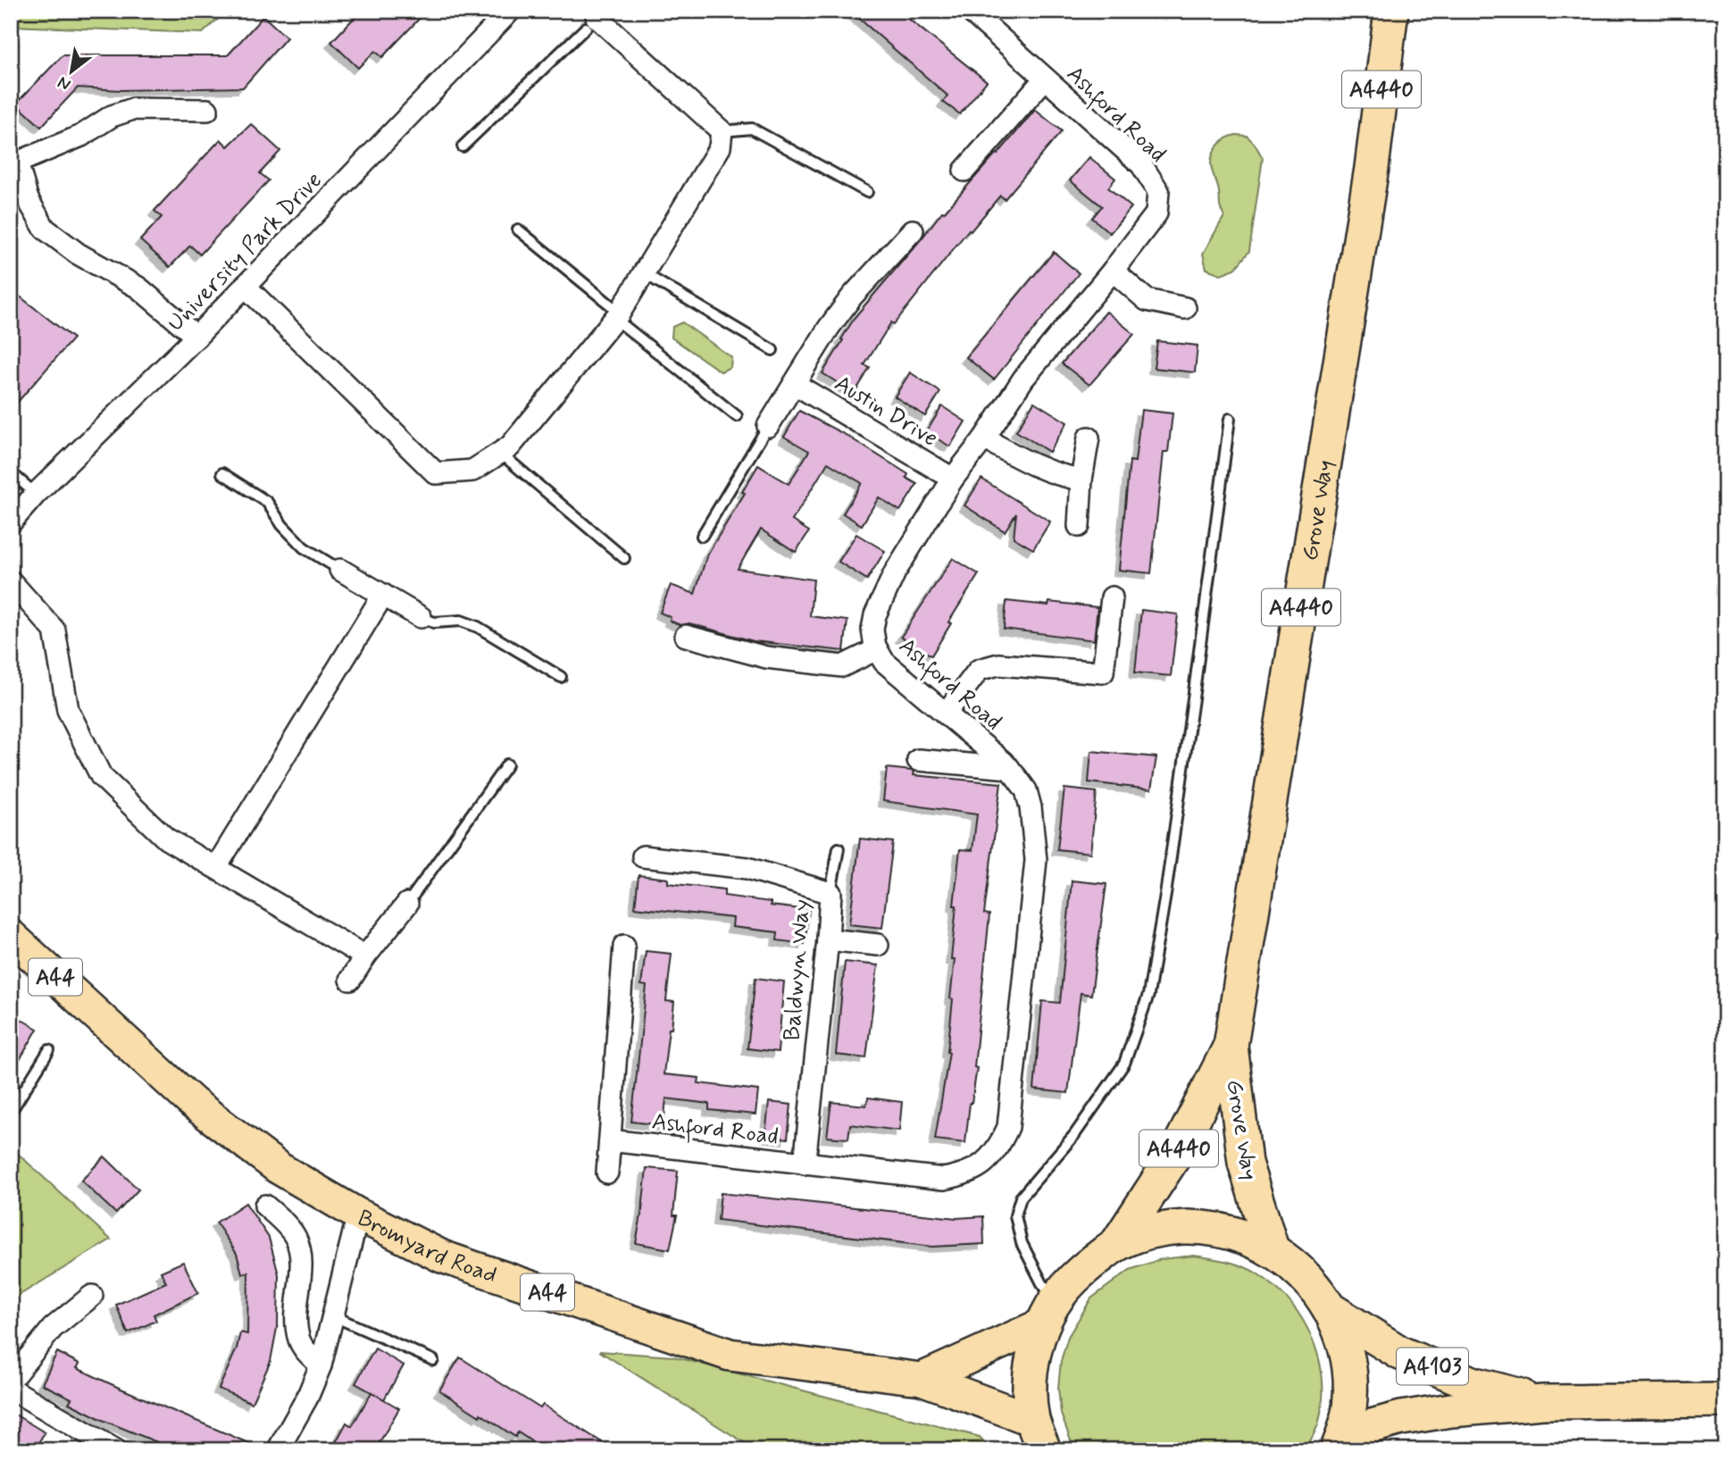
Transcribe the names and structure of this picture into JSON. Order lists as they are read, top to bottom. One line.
{"streets":{"highway":["A4440","Grove Way","A4103"],"main road":["A44","Bromyard Road"],"street":["Ashford Road","University Park Drive","Austin Drive","Baldwyn Way"]},"crossings":[["Ashford Road","Austin Drive"],["Ashford Road","Baldwyn Way"]],"north":"bottom left"}
